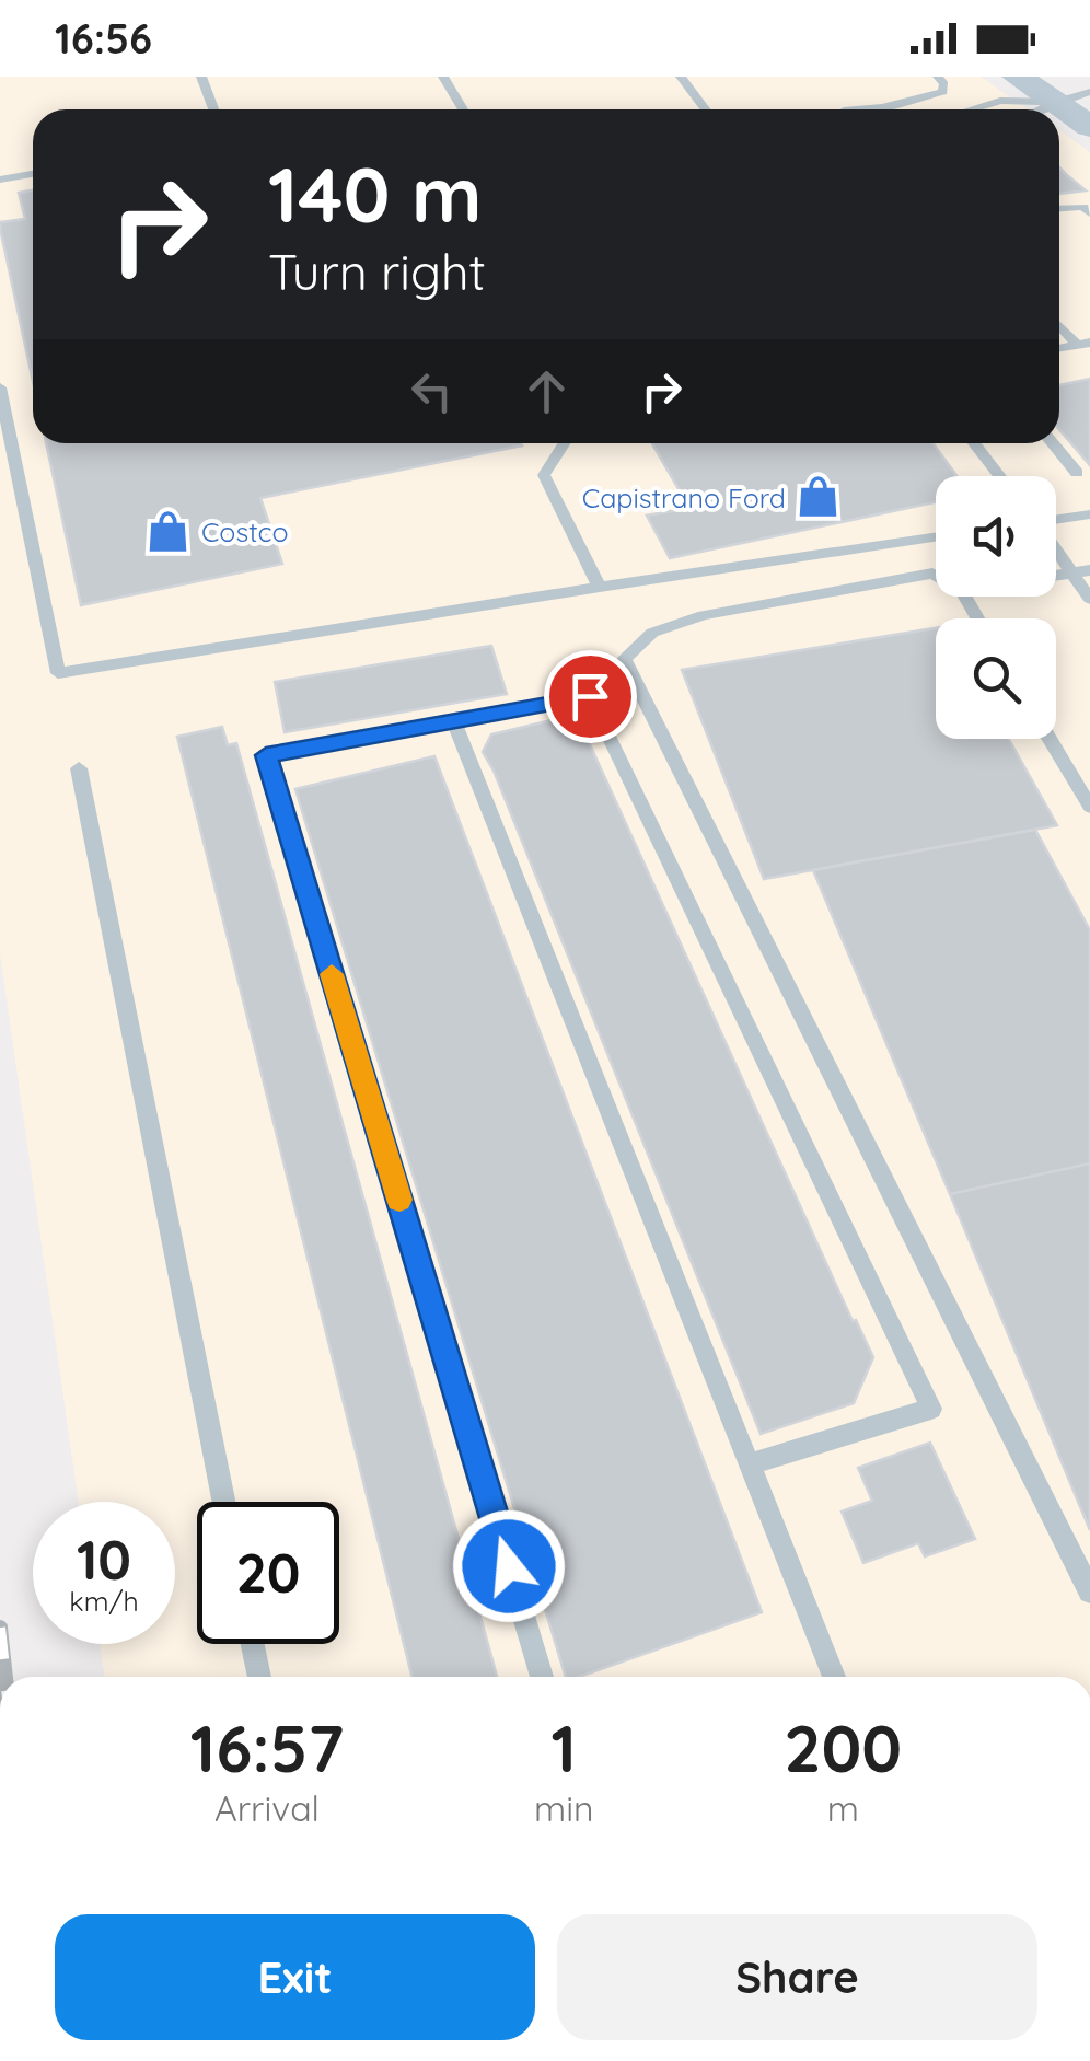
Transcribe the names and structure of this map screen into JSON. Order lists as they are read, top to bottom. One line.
{"places":{"shop":["Capistrano Ford","Costco"]},"page":{"status":"16:56","turn":["140 m","Turn right"],"speed":"10 km/h","limit":"20","eta":["16:57","Arrival","1","min","200","m"],"buttons":["Exit","Share"]}}
